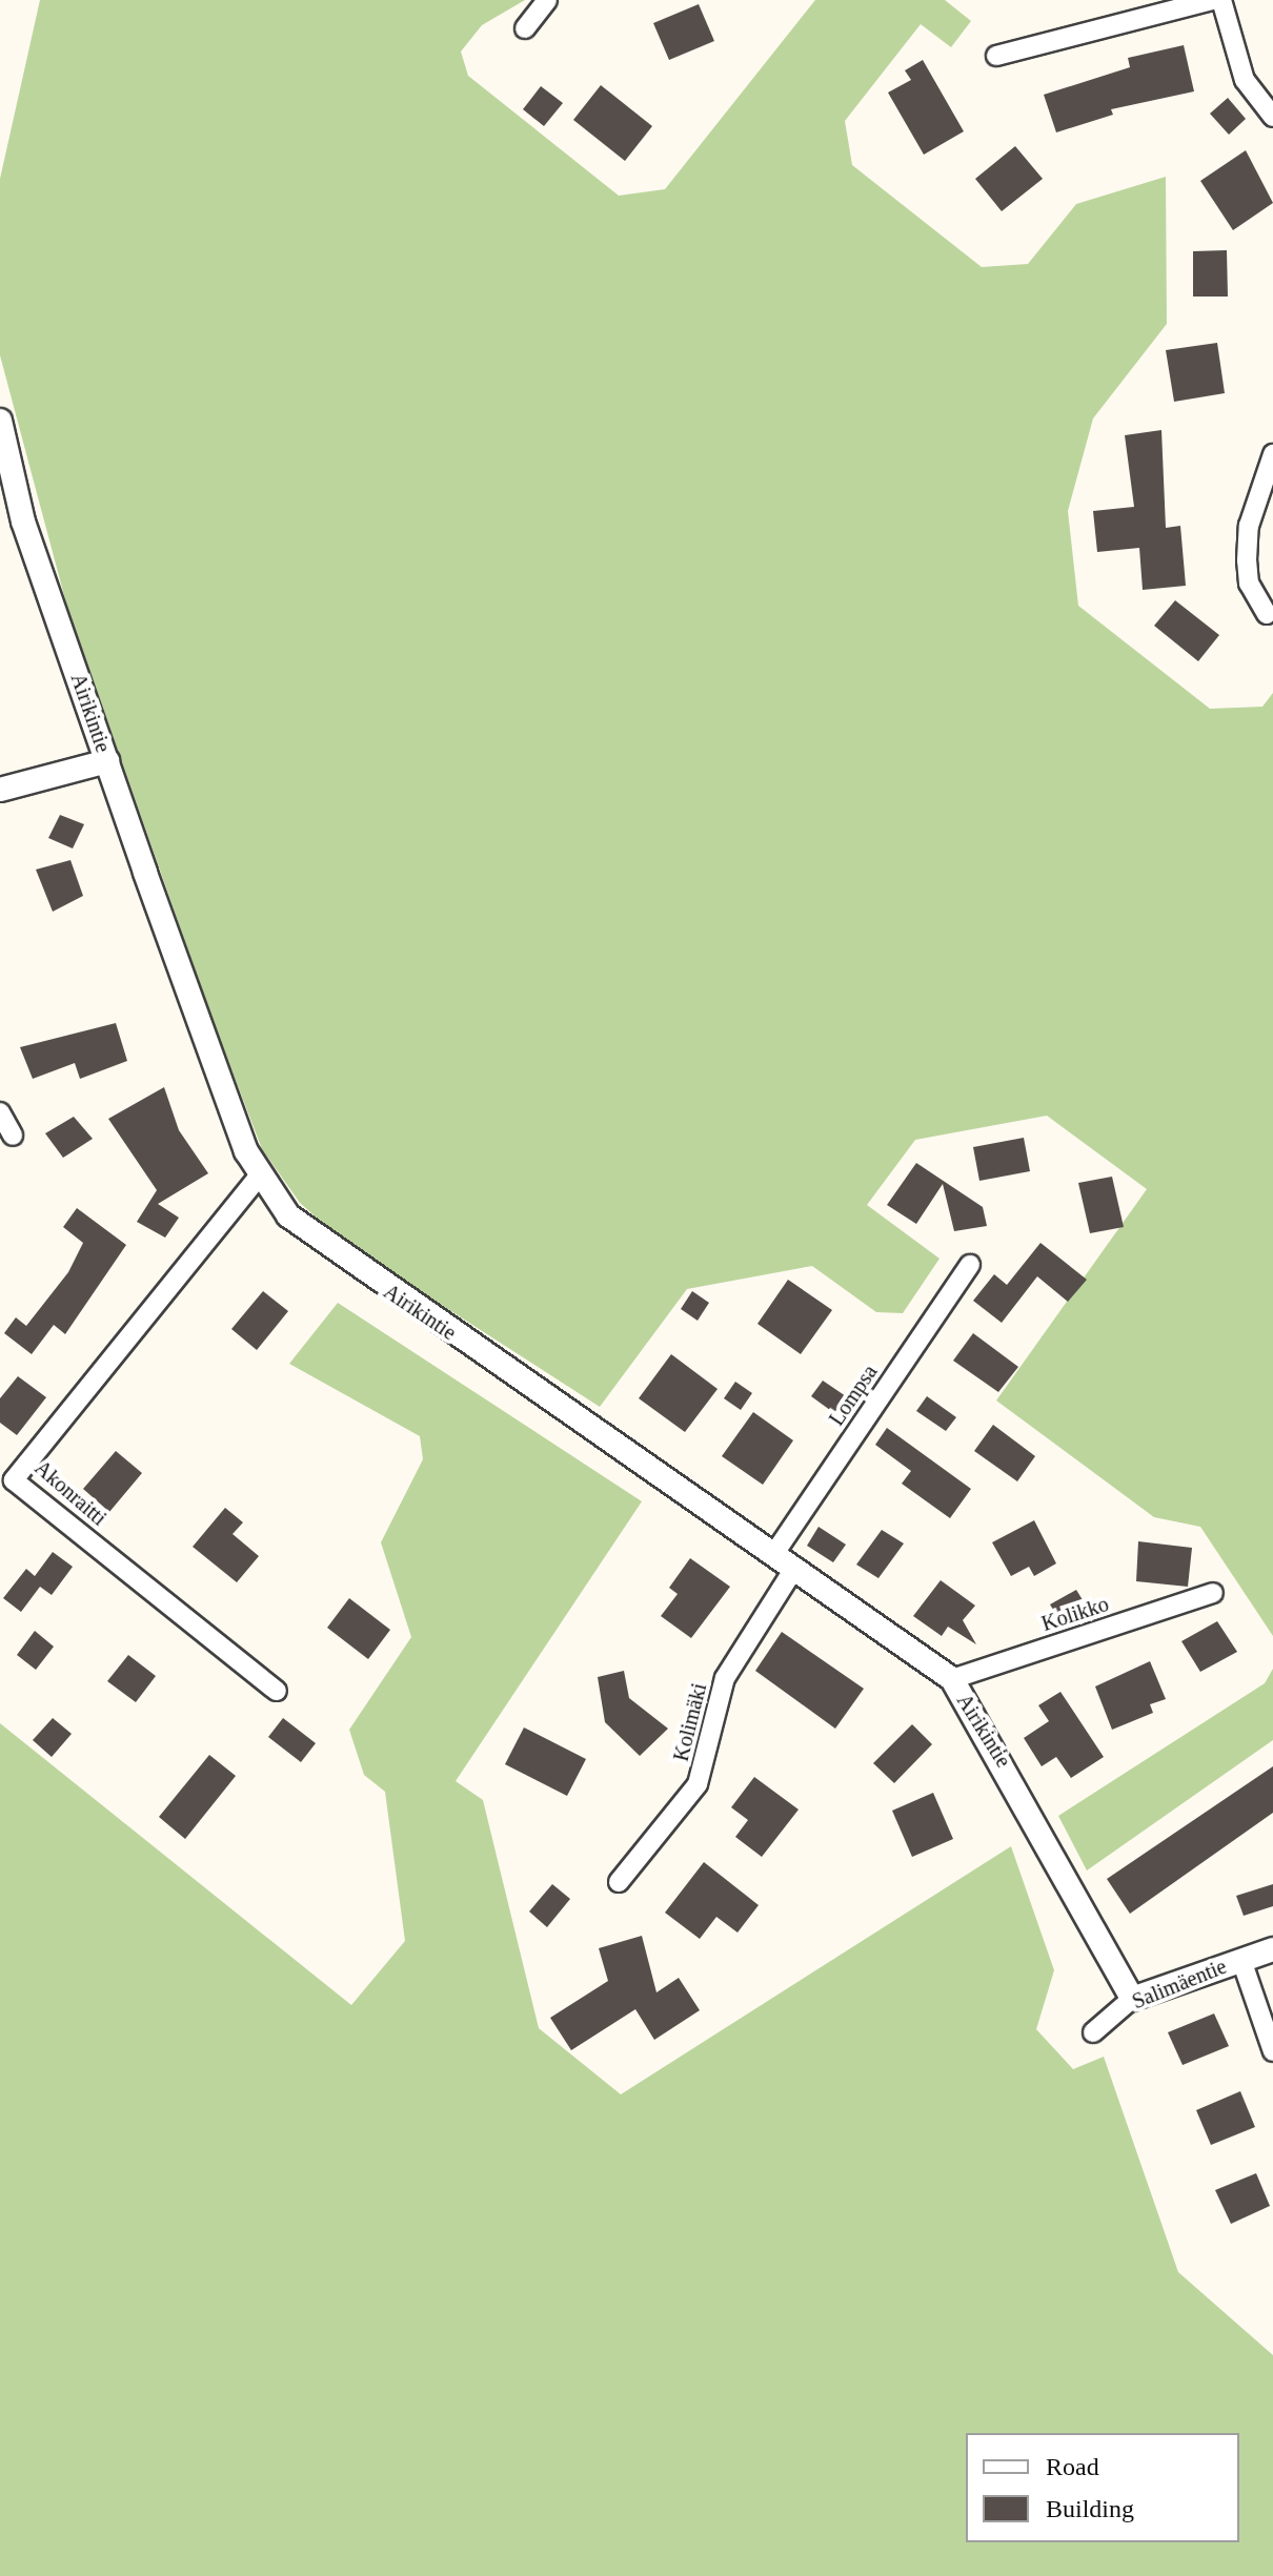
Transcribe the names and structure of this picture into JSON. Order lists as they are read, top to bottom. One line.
{"streets":{"street":["Airikintie","Lompsa","Akonraitti","Kolikko","Kolimäki","Salimäentie"]},"crossings":[["Airikintie","Lompsa"],["Airikintie","Akonraitti"],["Airikintie","Kolikko"],["Airikintie","Kolimäki"],["Airikintie","Salimäentie"]],"legend":["Road","Building"]}
